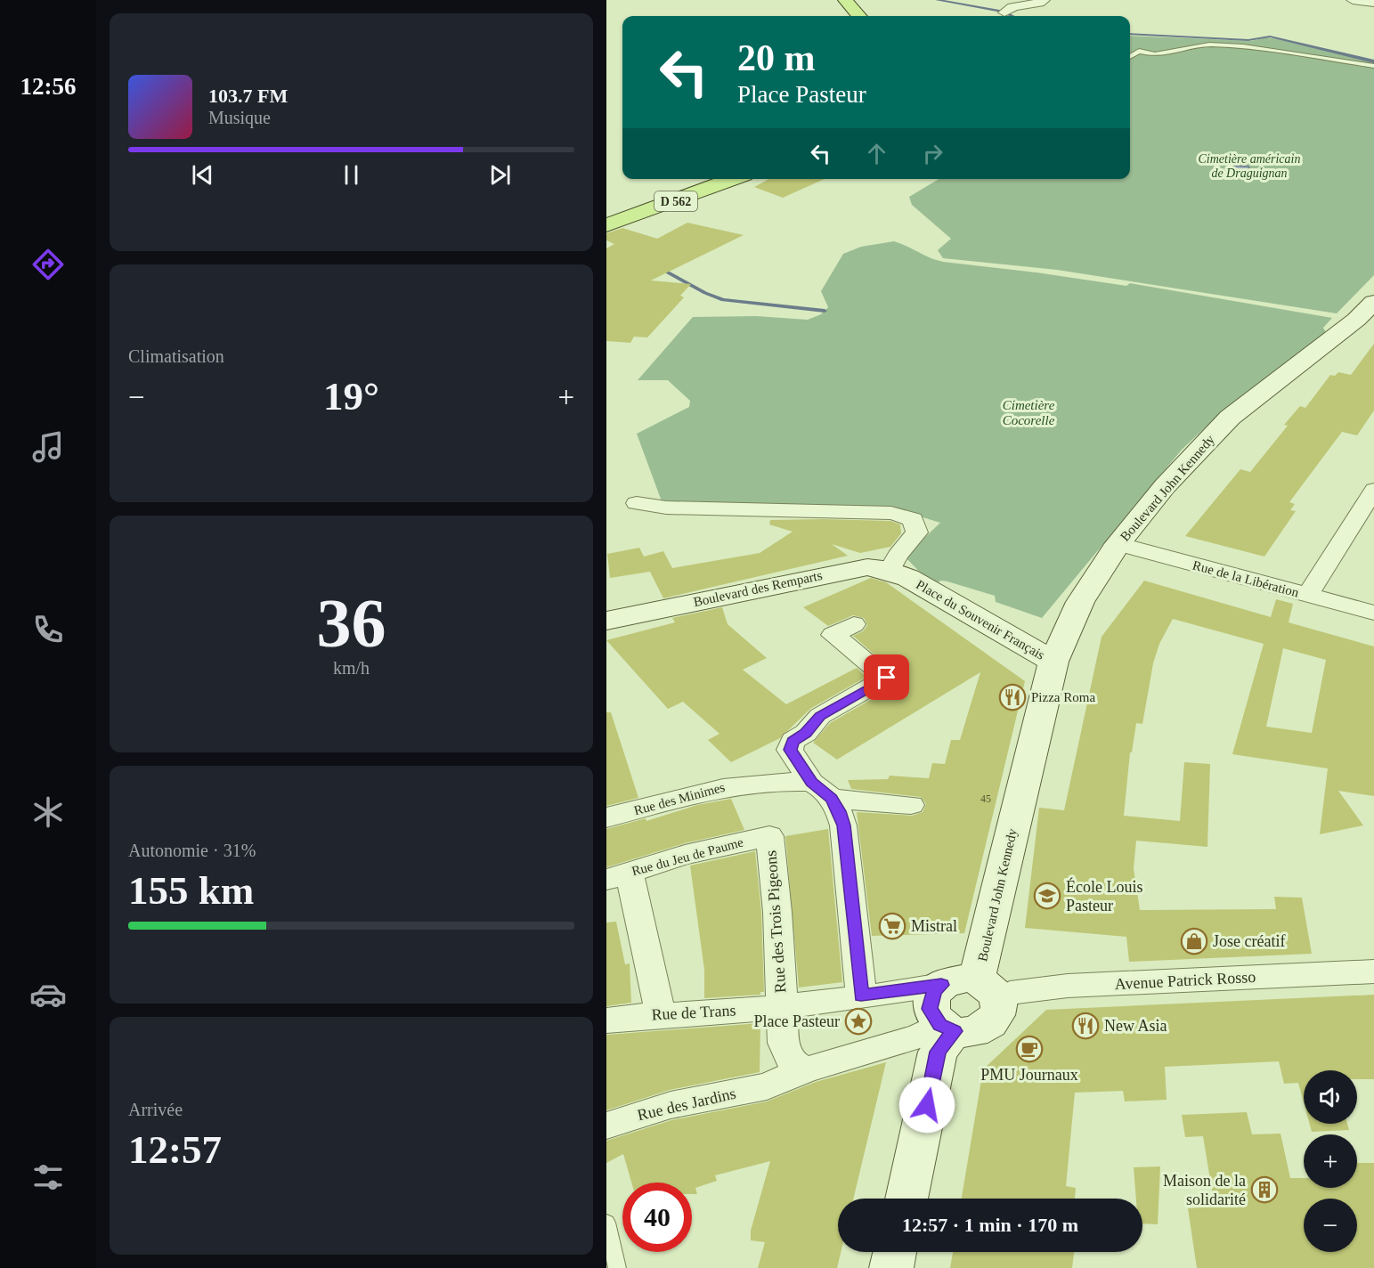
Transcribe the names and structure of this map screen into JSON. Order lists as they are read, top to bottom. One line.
{"streets":{"main road":["D 562"],"street":["Boulevard John Kennedy","Rue de la Libération","Boulevard des Remparts","Place du Souvenir Français","Rue des Minimes","Rue du Jeu de Paume","Rue des Trois Pigeons","Avenue Patrick Rosso","Rue de Trans","Rue des Jardins"]},"crossings":[["Boulevard John Kennedy","Rue de la Libération"],["Boulevard John Kennedy","Place du Souvenir Français"],["Boulevard John Kennedy","Avenue Patrick Rosso"],["Boulevard des Remparts","Place du Souvenir Français"],["Rue du Jeu de Paume","Rue des Trois Pigeons"],["Rue des Trois Pigeons","Rue de Trans"]],"parks":["Cimetière américain de Draguignan","Cimetière Cocorelle"],"places":{"restaurant":["Pizza Roma","New Asia"],"school or university":["École Louis Pasteur"],"supermarket":["Mistral"],"shop":["Jose créatif"],"place":["Place Pasteur"],"cafe":["PMU Journaux"],"building":["Maison de la solidarité"]},"house_numbers":["45"],"page":{"tabs":"12:56","turn":["20 m","Place Pasteur"],"song":["103.7 FM","Musique"],"tile":["Climatisation",["36","km/h"],["Autonomie · 31%","155 km"],["Arrivée","12:57"]],"heat":["−","19°","+"],"map_buttons":["+","−"],"limit":"40","trip":"12:57 · 1 min · 170 m"}}
